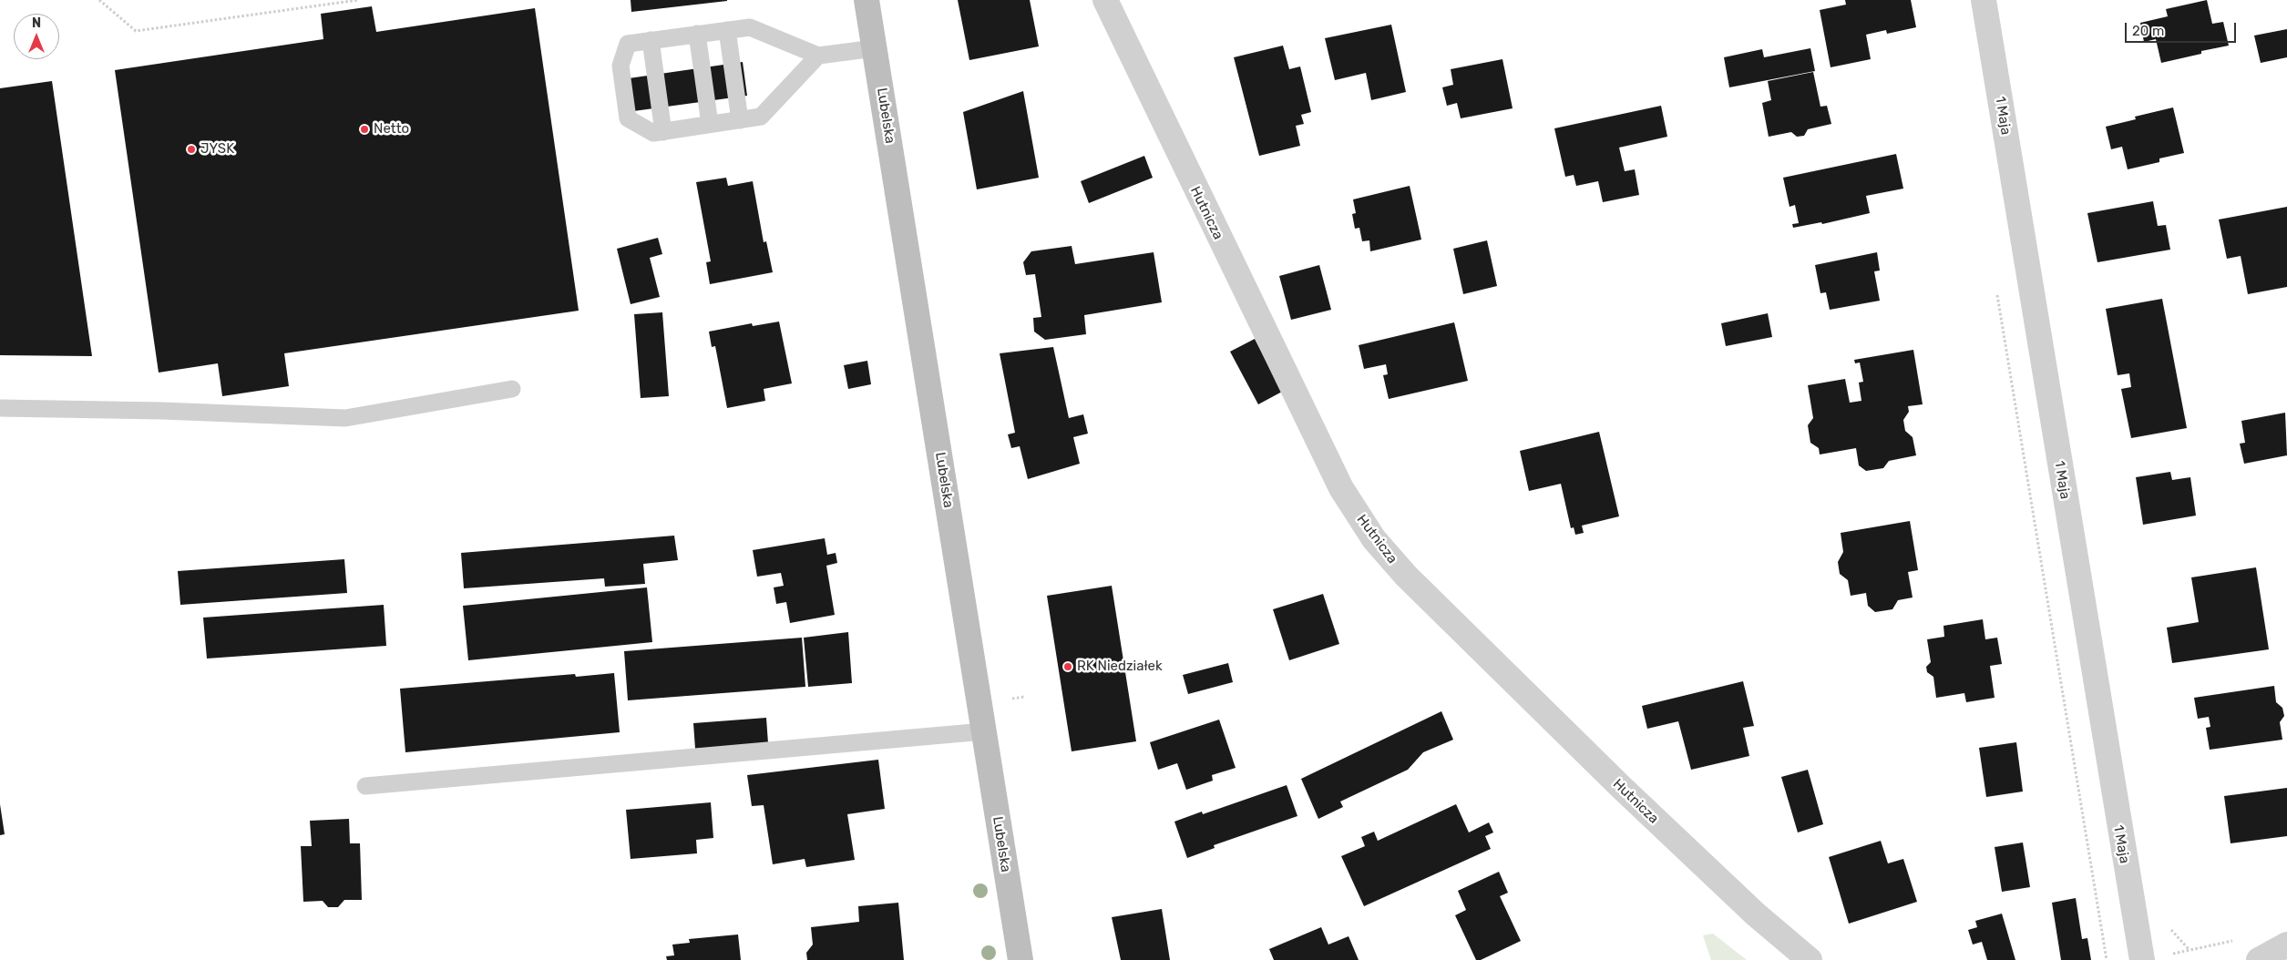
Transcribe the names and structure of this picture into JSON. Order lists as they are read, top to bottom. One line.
{"streets":{"main road":["Lubelska"],"street":["1 Maja","Hutnicza"]},"places":["Netto","JYSK","RK Niedziałek"],"scale_bar":"20 m","north":"top"}
